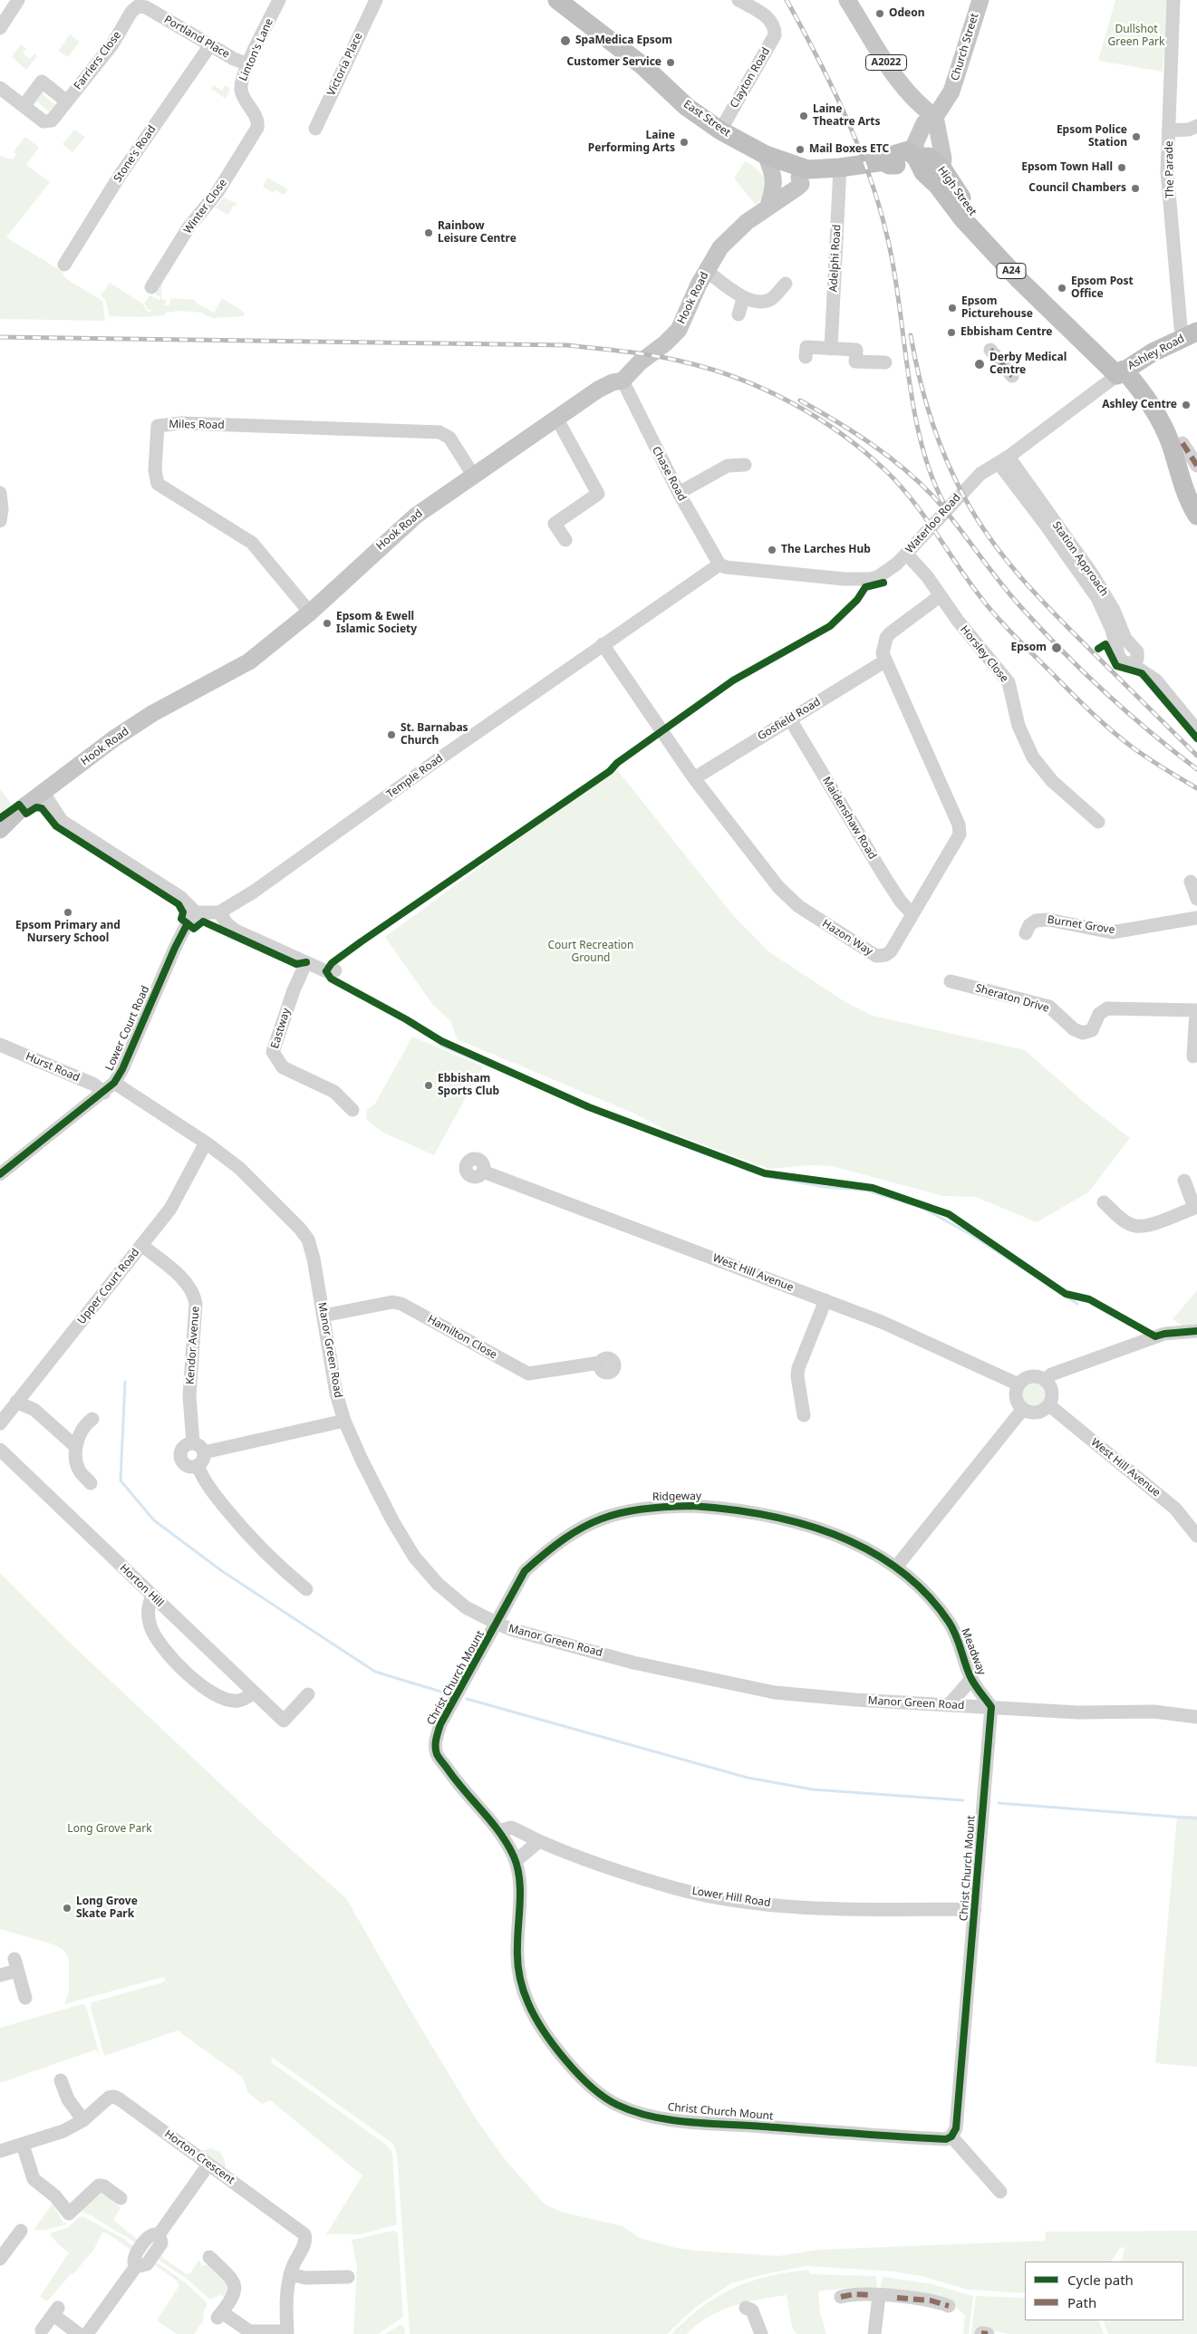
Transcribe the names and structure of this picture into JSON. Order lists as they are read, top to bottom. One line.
{"streets":{"highway":["East Street","High Street","A24","Ashley Road"],"main road":["Church Street","A2022","Hook Road"],"street":["Portland Place","Linton's Lane","Farriers Close","Victoria Place","Clayton Road","Stone's Road","The Parade","Winter Close","Adelphi Road","Miles Road","Chase Road","Waterloo Road","Station Approach","Horsley Close","Gosfield Road","Temple Road","Maidenshaw Road","Burnet Grove","Hazon Way","Sheraton Drive","Lower Court Road","Eastway","Hurst Road","West Hill Avenue","Upper Court Road","Hamilton Close","Kendor Avenue","Manor Green Road","Ridgeway","Horton Hill","Meadway","Christ Church Mount","Lower Hill Road","Horton Crescent"]},"crossings":[["Portland Place","Linton's Lane"],["Portland Place","Farriers Close"],["Portland Place","Stone's Road"],["Church Street","A2022"],["Linton's Lane","Winter Close"],["Clayton Road","East Street"],["East Street","High Street"],["East Street","Adelphi Road"],["East Street","Hook Road"],["The Parade","Ashley Road"],["High Street","Ashley Road"],["High Street","Waterloo Road"],["Hook Road","Miles Road"],["Hook Road","Chase Road"],["Ashley Road","Waterloo Road"],["Chase Road","Waterloo Road"],["Chase Road","Temple Road"],["Waterloo Road","Station Approach"],["Waterloo Road","Horsley Close"],["Waterloo Road","Temple Road"],["Gosfield Road","Maidenshaw Road"],["Gosfield Road","Hazon Way"],["Temple Road","Hazon Way"],["Maidenshaw Road","Hazon Way"],["Lower Court Road","Hurst Road"],["Lower Court Road","Manor Green Road"],["Upper Court Road","Kendor Avenue"],["Upper Court Road","Manor Green Road"],["Hamilton Close","Manor Green Road"],["Manor Green Road","Ridgeway"],["Manor Green Road","Meadway"],["Manor Green Road","Christ Church Mount"],["Ridgeway","Meadway"],["Ridgeway","Christ Church Mount"],["Meadway","Christ Church Mount"],["Christ Church Mount","Lower Hill Road"]],"parks":["Dullshot Green Park","Court Recreation Ground","Long Grove Park"],"places":["Odeon","SpaMedica Epsom","Customer Service","Laine Theatre Arts","Epsom Police Station","Laine Performing Arts","Mail Boxes ETC","Epsom Town Hall","Council Chambers","Rainbow Leisure Centre","Epsom Post Office","Epsom Picturehouse","Ebbisham Centre","Derby Medical Centre","Ashley Centre","The Larches Hub","Epsom & Ewell Islamic Society","Epsom","St. Barnabas Church","Epsom Primary and Nursery School","Ebbisham Sports Club","Long Grove Skate Park"],"legend":["Cycle path","Path"]}
